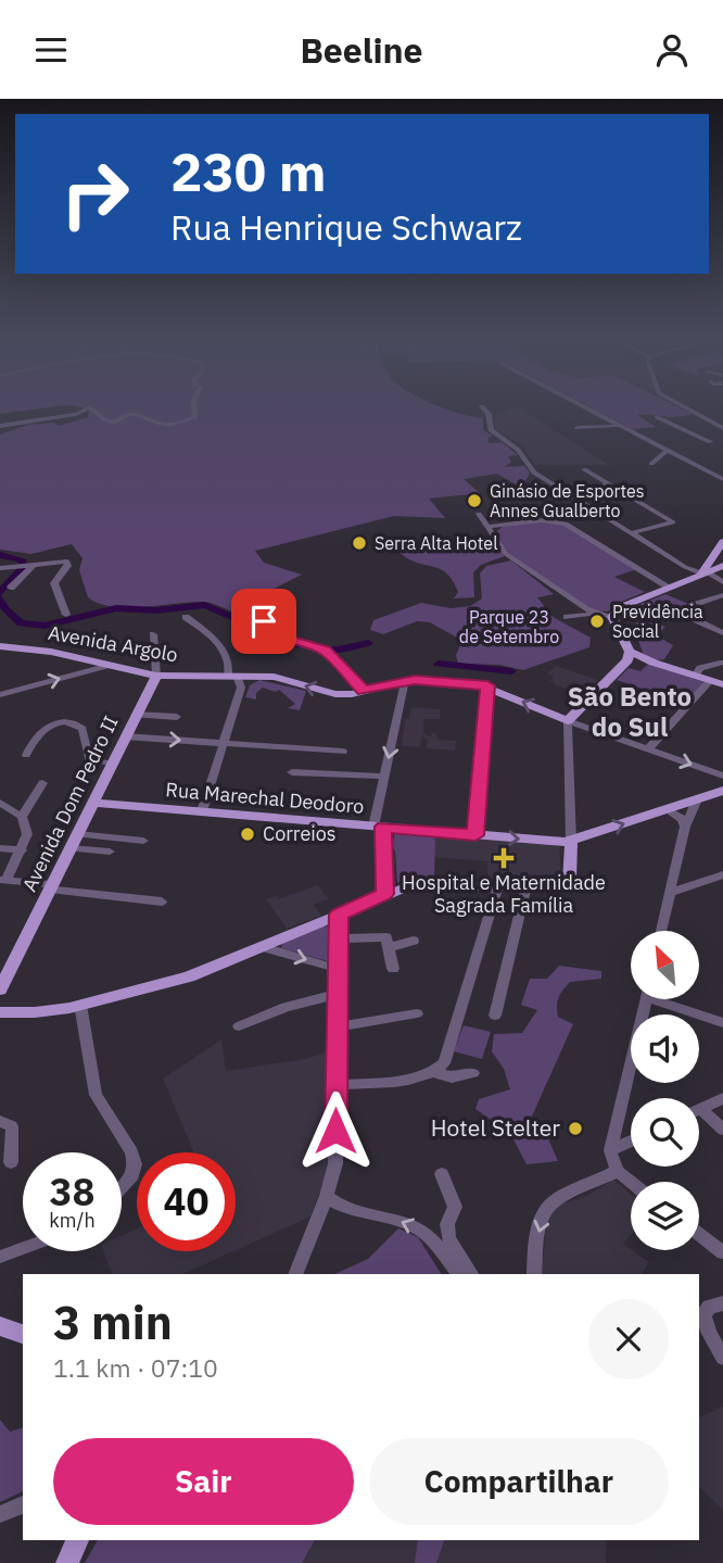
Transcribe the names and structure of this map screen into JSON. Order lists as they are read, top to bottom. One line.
{"streets":{"main road":["Avenida Argolo","Rua Marechal Deodoro","Avenida Dom Pedro II"]},"crossings":[["Avenida Argolo","Avenida Dom Pedro II"],["Rua Marechal Deodoro","Avenida Dom Pedro II"]],"districts":["São Bento do Sul"],"parks":["Parque 23 de Setembro"],"places":{"other":["Ginásio de Esportes Annes Gualberto","Serra Alta Hotel","Previdência Social","Correios","Hotel Stelter"],"health":["Hospital e Maternidade Sagrada Família"]},"north":"top left","page":{"header":"Beeline","turn":["230 m","Rua Henrique Schwarz"],"speed":"38 km/h","limit":"40","heading":["3 min","1.1 km · 07:10"],"buttons":["Sair","Compartilhar"]}}
